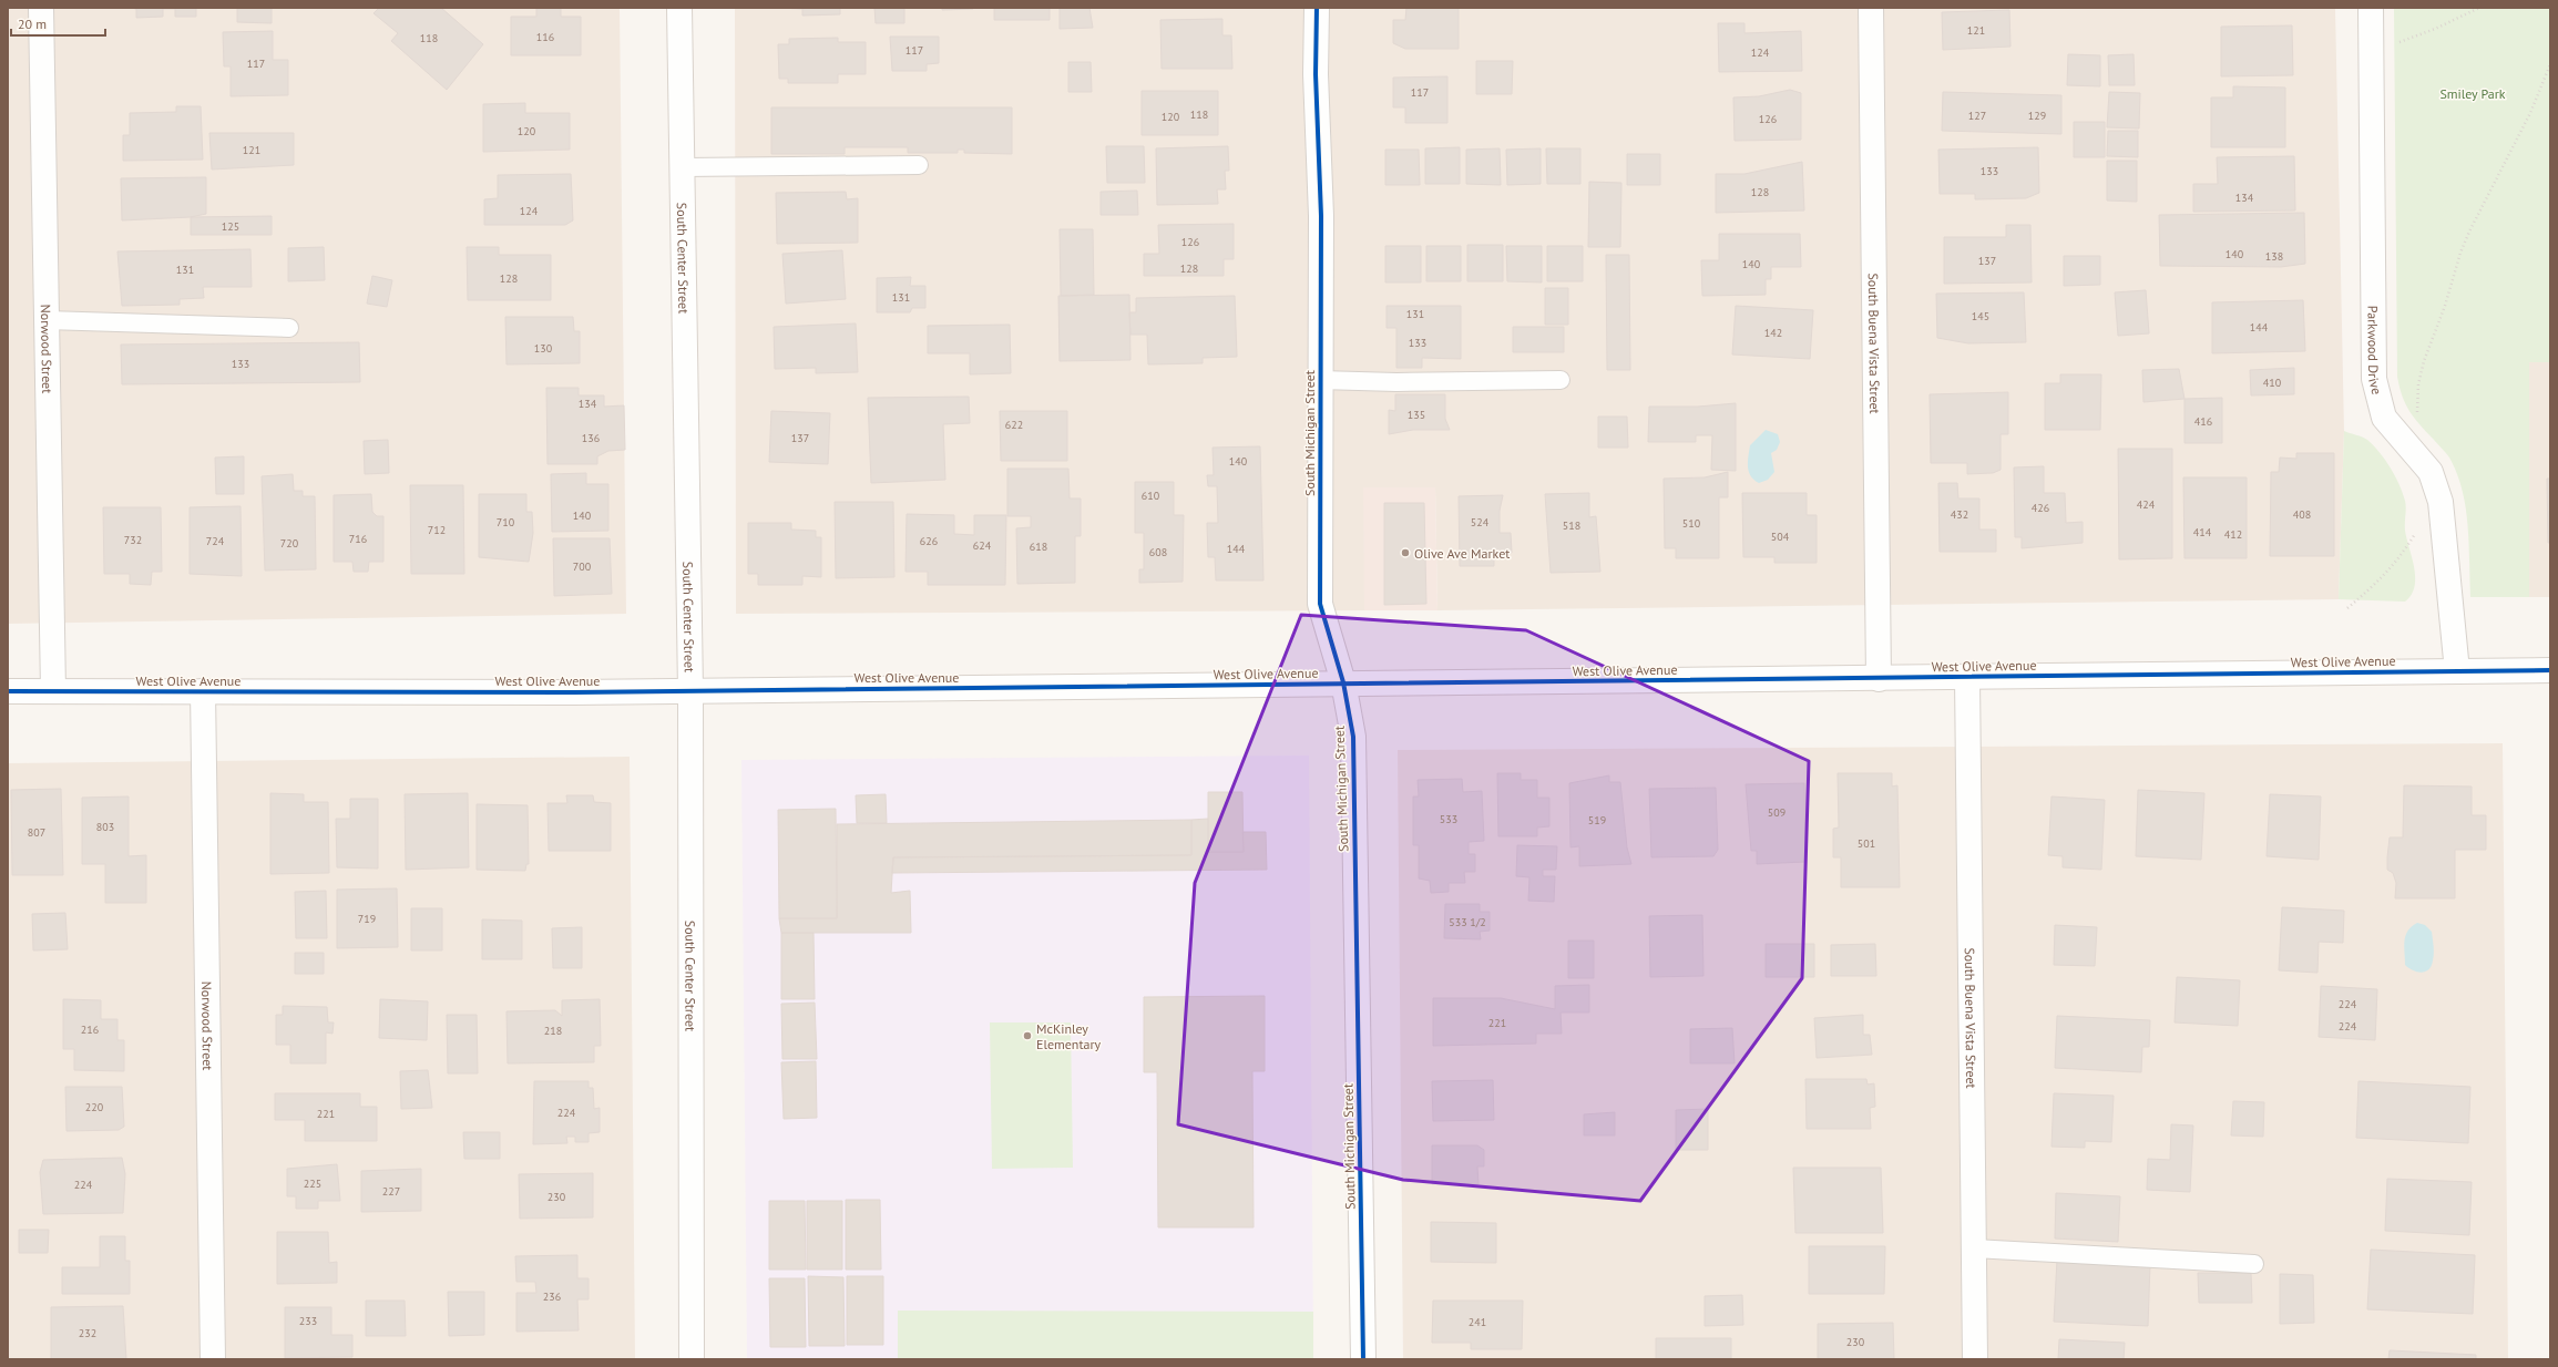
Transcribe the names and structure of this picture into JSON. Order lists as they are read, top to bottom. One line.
{"streets":{"street":["South Center Street","South Buena Vista Street","Norwood Street","Parkwood Drive","South Michigan Street","West Olive Avenue"]},"crossings":[["South Center Street","West Olive Avenue"],["South Buena Vista Street","West Olive Avenue"],["Norwood Street","West Olive Avenue"],["Parkwood Drive","West Olive Avenue"],["South Michigan Street","West Olive Avenue"]],"parks":["Smiley Park"],"places":["Olive Ave Market","McKinley Elementary"],"house_numbers":["121","116","118","117","124","117","117","118","127","129","120","126","120","121","133","128","134","124","125","126","140","138","137","140","128","131","128","131","131","145","144","142","133","130","133","410","134","135","416","622","136","137","140","610","424","426","432","408","140","710","524","510","518","712","414","412","504","716","732","724","626","720","624","618","144","608","700","509","533","519","803","807","501","719","533 1/2","224","221","224","216","218","220","224","221","225","224","227","230","236","233","241","232","230"],"scale_bar":"20 m"}
